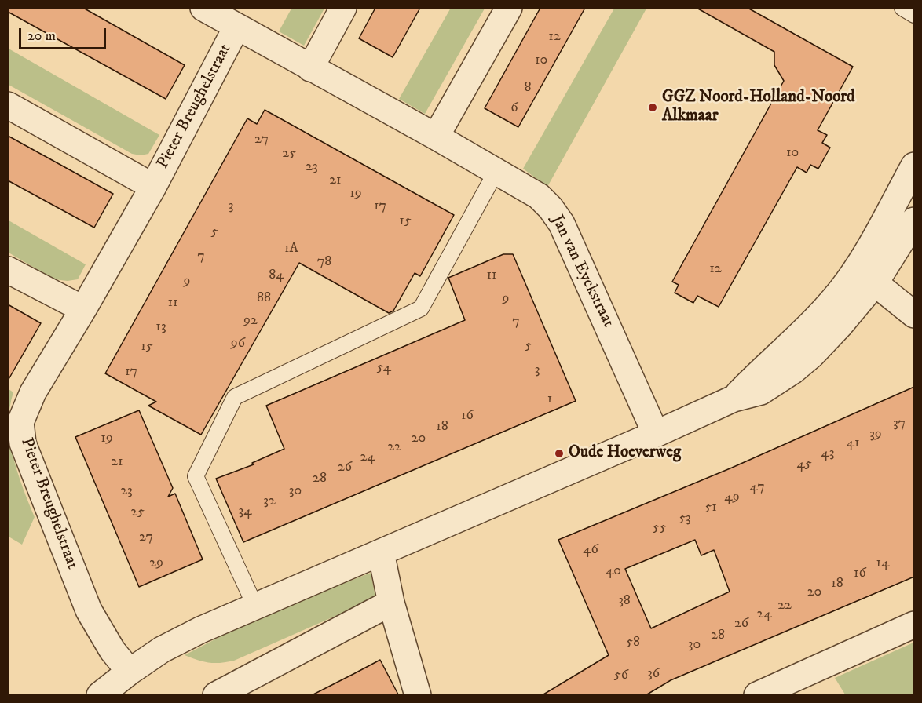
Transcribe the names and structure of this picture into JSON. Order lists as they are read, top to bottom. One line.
{"streets":{"street":["Pieter Breughelstraat","Jan van Eyckstraat"]},"crossings":[["Pieter Breughelstraat","Jan van Eyckstraat"]],"places":["GGZ Noord-Holland-Noord Alkmaar","Oude Hoeverweg"],"house_numbers":["12","10","8","6","27","10","25","23","21","19","3","17","15","5","1A","7","78","12","84","11","9","88","9","11","92","7","13","96","5","15","54","3","17","1","16","37","18","39","19","20","41","22","43","24","21","45","26","28","47","23","30","49","32","51","34","25","53","55","27","46","29","14","40","16","18","20","38","22","24","26","28","58","30","36","56"],"scale_bar":"20 m"}
